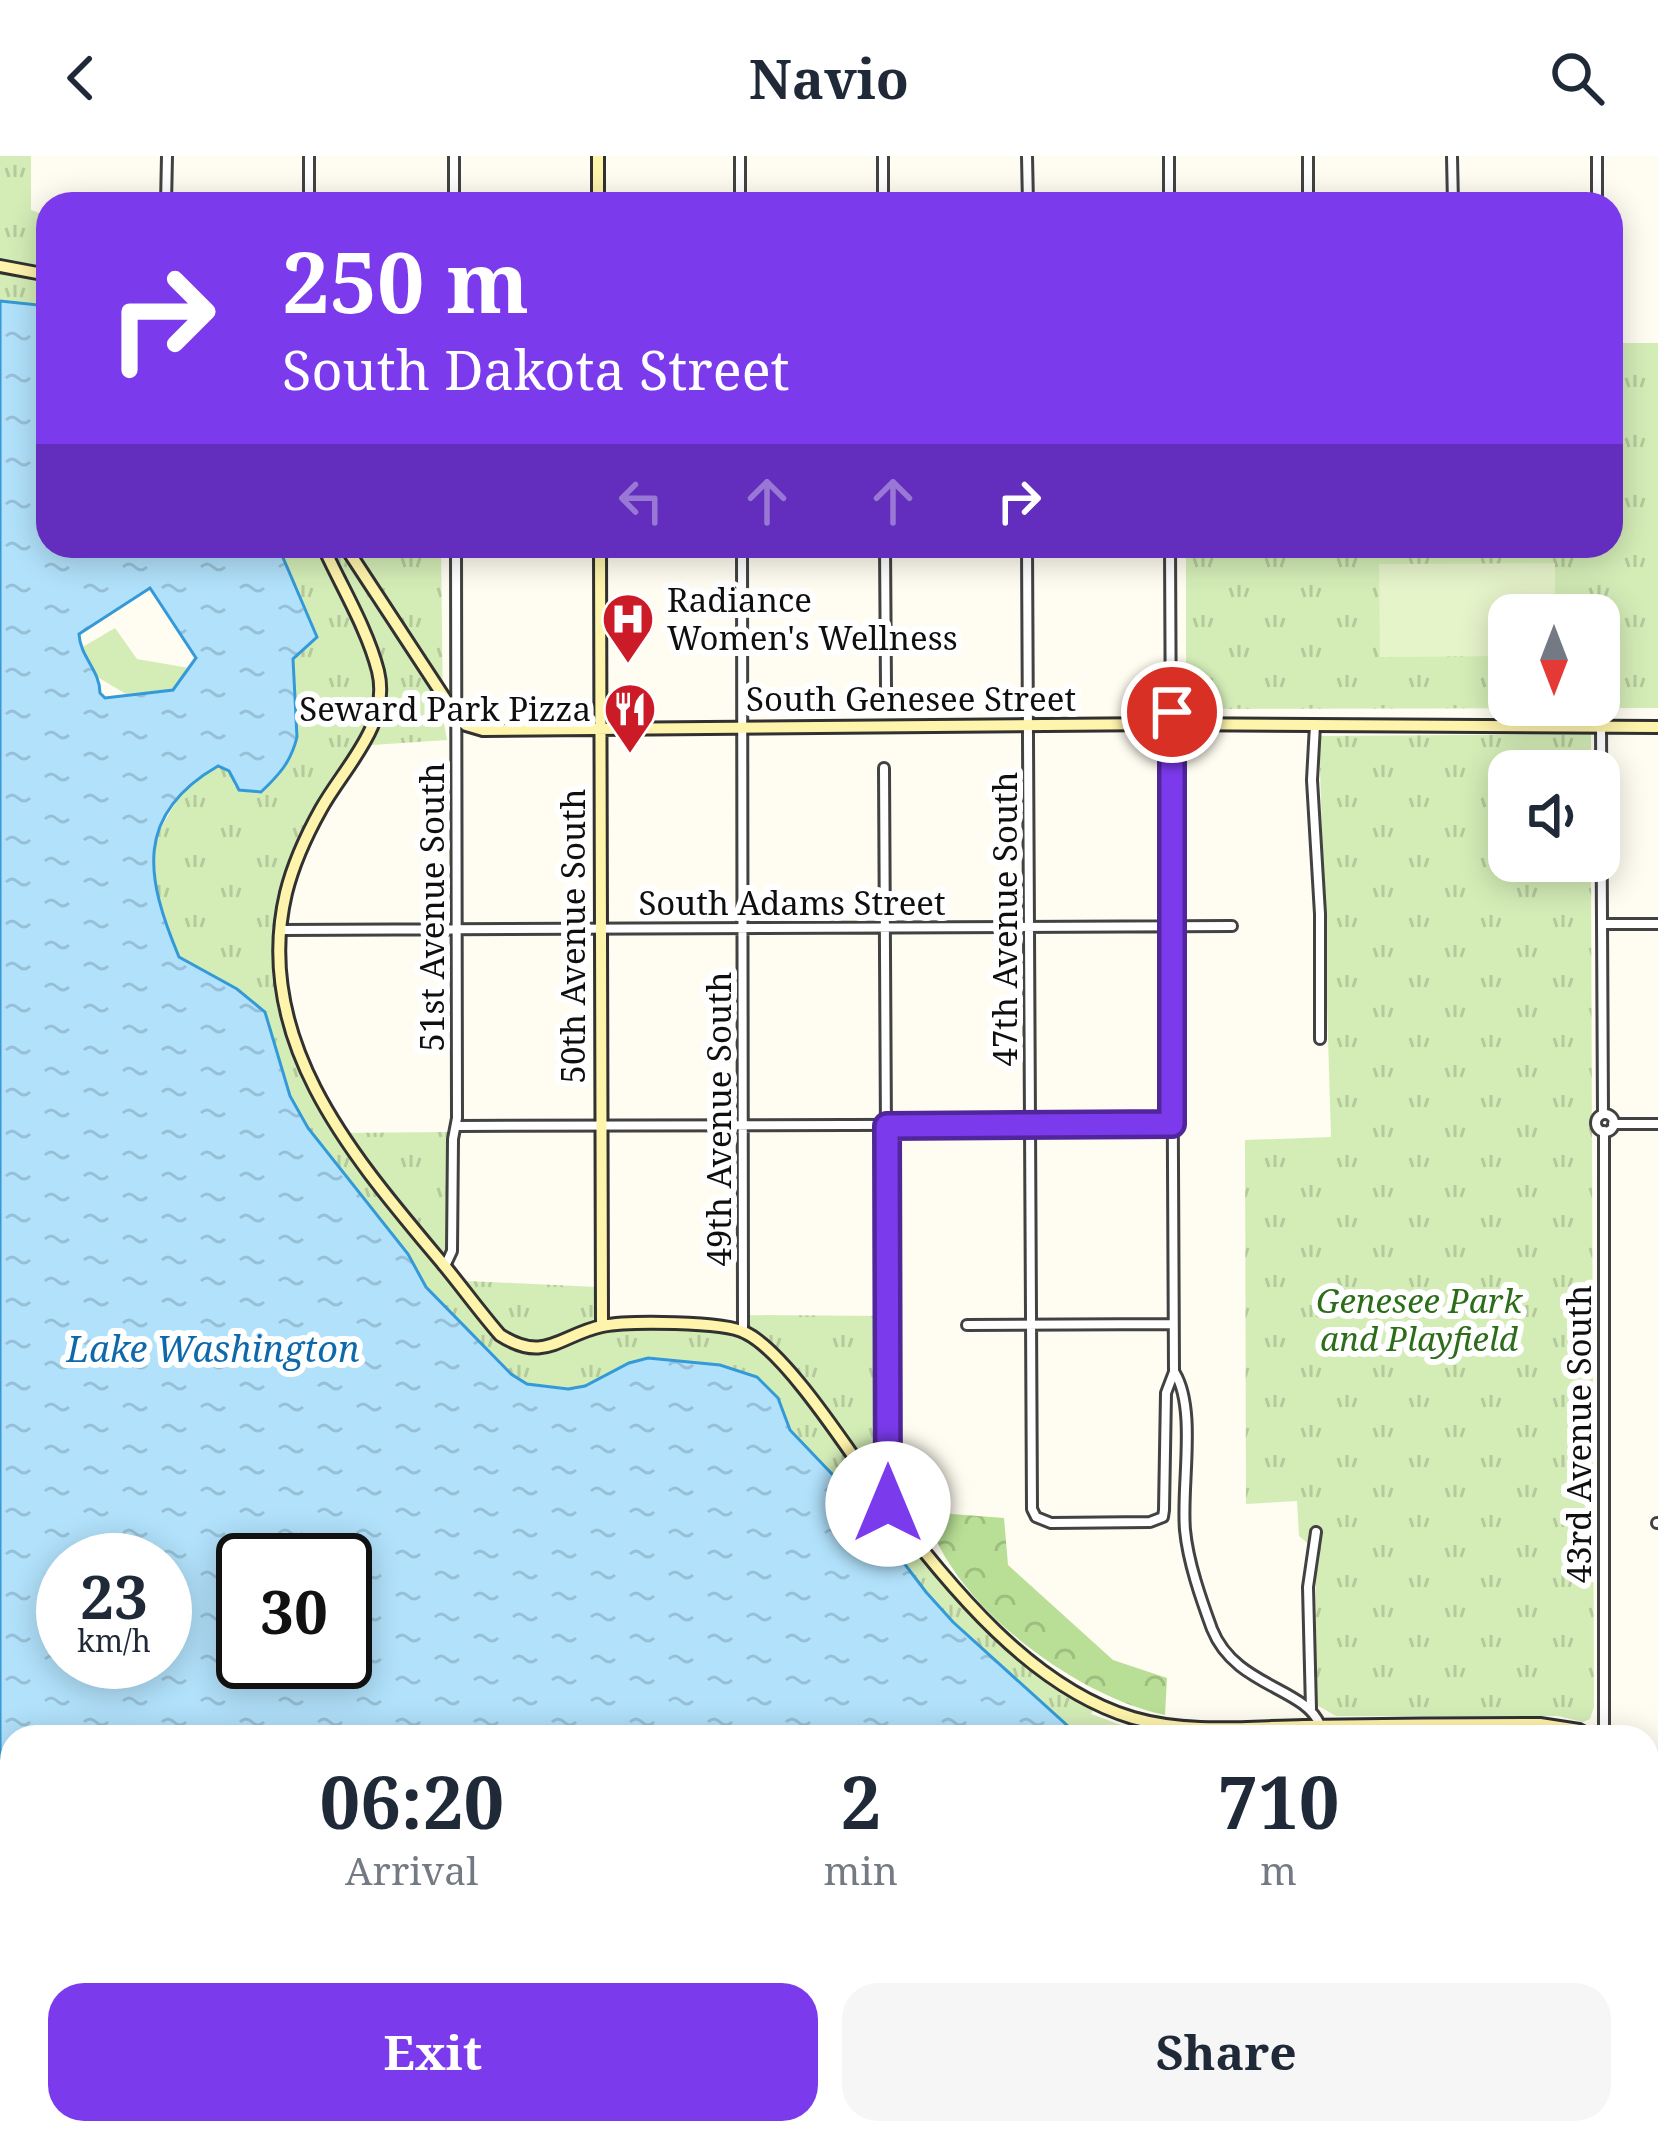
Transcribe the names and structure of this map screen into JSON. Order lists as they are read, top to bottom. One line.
{"streets":{"street":["South Genesee Street","South Adams Street","51st Avenue South","47th Avenue South","50th Avenue South","49th Avenue South","43rd Avenue South"]},"crossings":[["South Genesee Street","51st Avenue South"],["South Genesee Street","47th Avenue South"],["South Genesee Street","50th Avenue South"],["South Genesee Street","49th Avenue South"],["South Adams Street","51st Avenue South"],["South Adams Street","47th Avenue South"],["South Adams Street","50th Avenue South"],["South Adams Street","49th Avenue South"]],"water":["Lake Washington"],"parks":["Genesee Park and Playfield"],"places":{"hospital":["Radiance Women's Wellness"],"restaurant":["Seward Park Pizza"]},"north":"bottom","page":{"header":"Navio","turn":["250 m","South Dakota Street"],"speed":"23 km/h","limit":"30","eta":["06:20","Arrival","2","min","710","m"],"buttons":["Exit","Share"]}}
